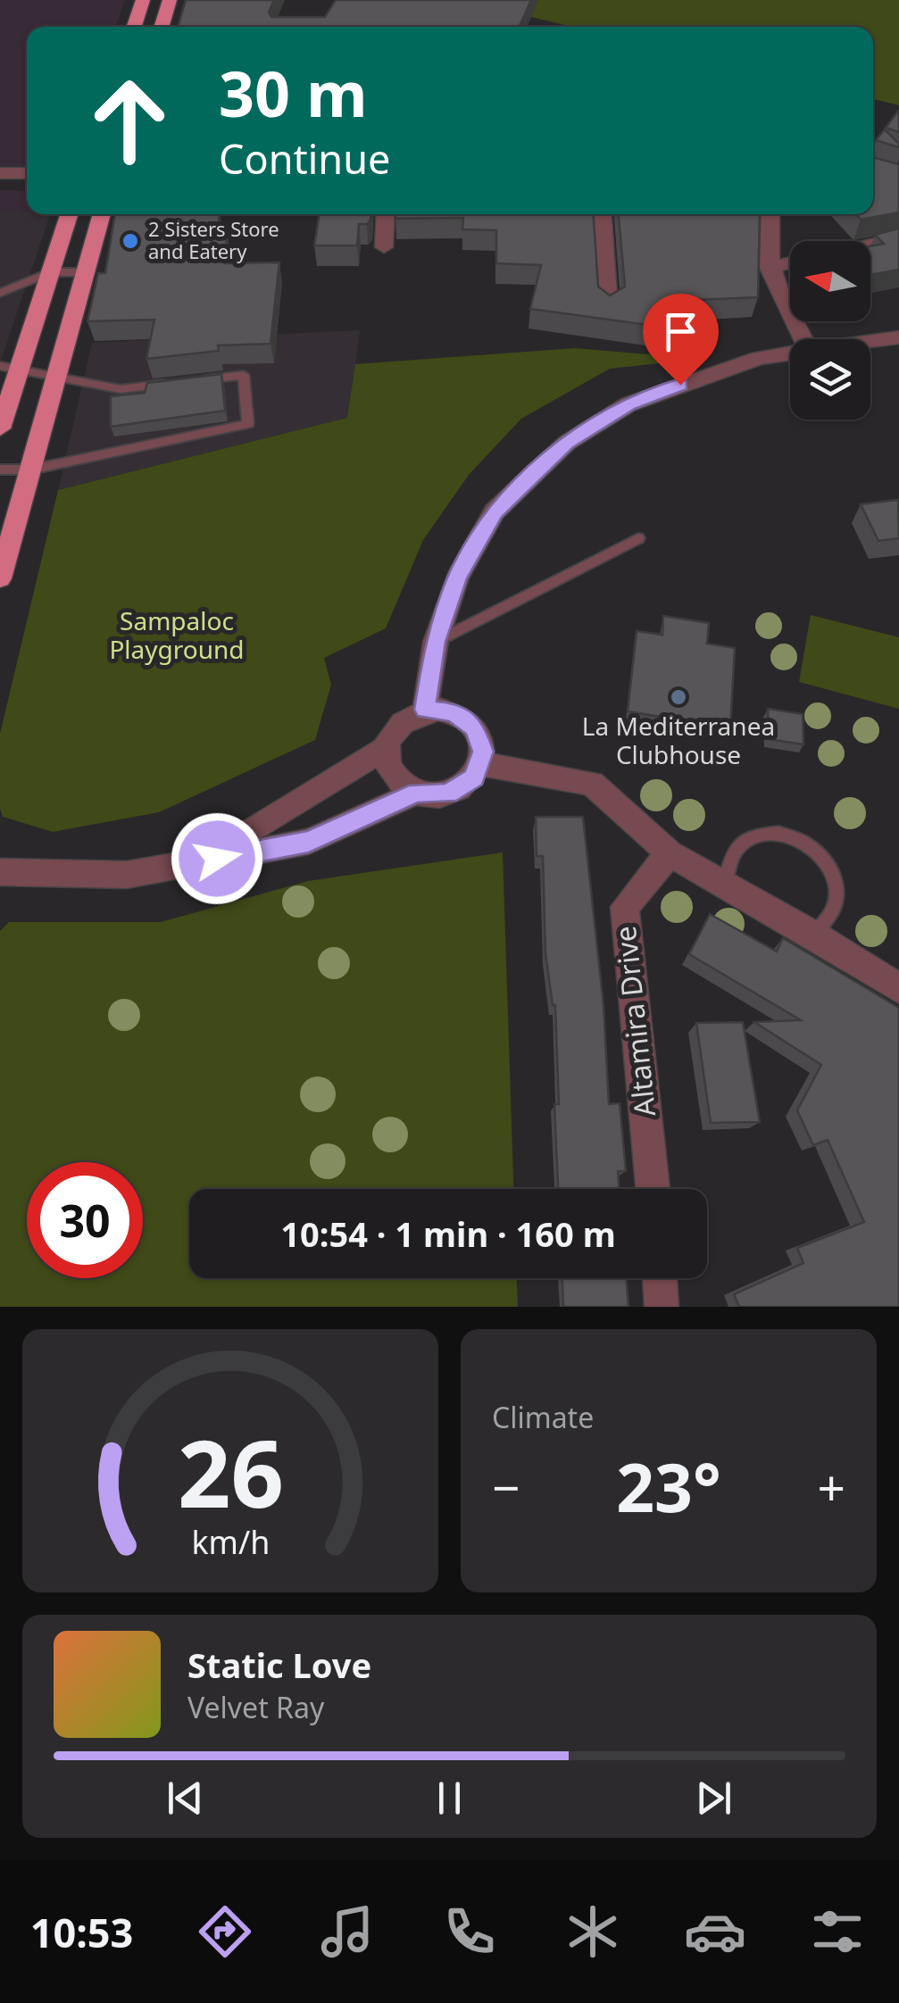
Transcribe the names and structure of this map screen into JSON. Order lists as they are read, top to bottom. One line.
{"streets":{"street":["Altamira Drive"]},"parks":["Sampaloc Playground"],"places":["2 Sisters Store and Eatery","La Mediterranea Clubhouse"],"north":"left","page":{"turn":["30 m","Continue"],"limit":"30","trip":"10:54 · 1 min · 160 m","tile":"Climate","heat":["−","23°","+"],"song":["Static Love","Velvet Ray"],"tabs":"10:53","gauge":["26","km/h"]}}
